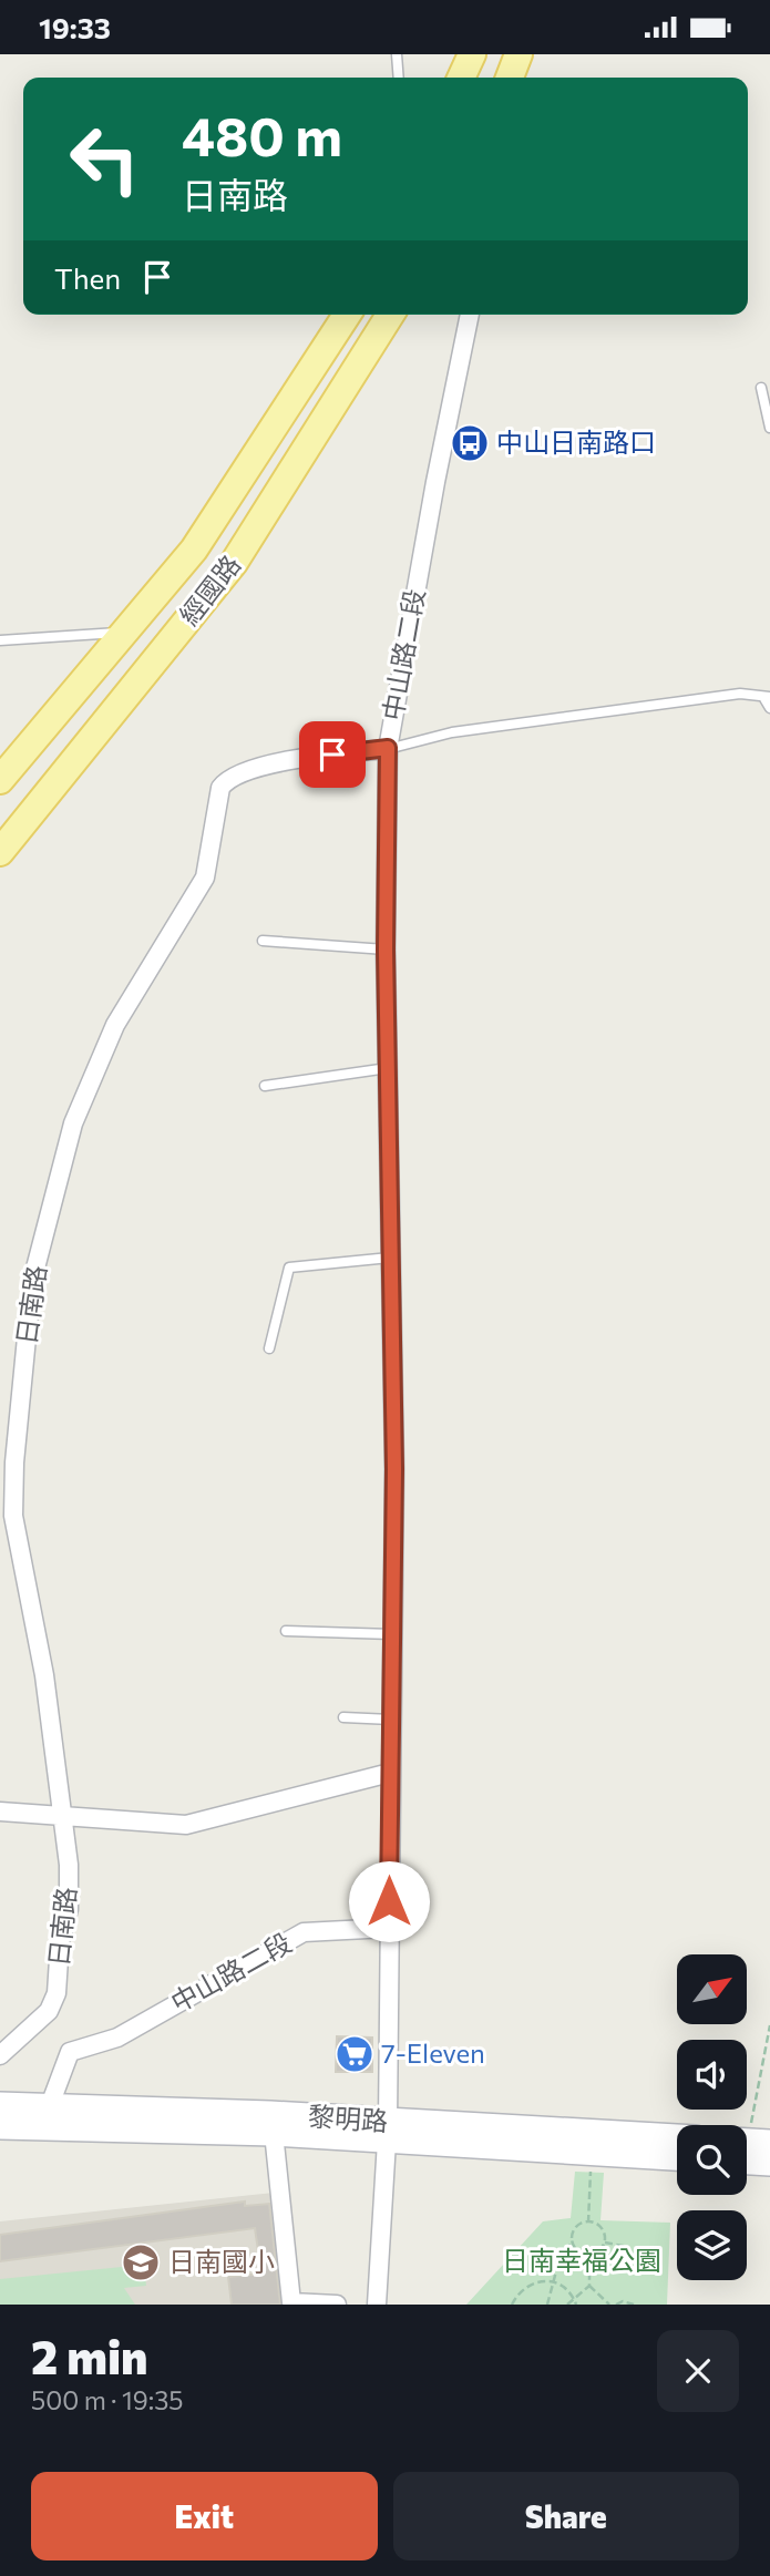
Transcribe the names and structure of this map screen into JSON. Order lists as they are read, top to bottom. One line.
{"streets":{"main road":["經國路"],"street":["中山路二段","日南路","黎明路"]},"crossings":[["中山路二段","日南路"],["中山路二段","黎明路"]],"parks":["日南幸福公園"],"places":{"bus stop":["中山日南路口"],"supermarket":["7-Eleven"],"school or university":["日南國小"]},"north":"top right","page":{"status":"19:33","turn":["480 m","日南路"],"then":"Then","heading":["2 min","500 m · 19:35"],"buttons":["Exit","Share"]}}
